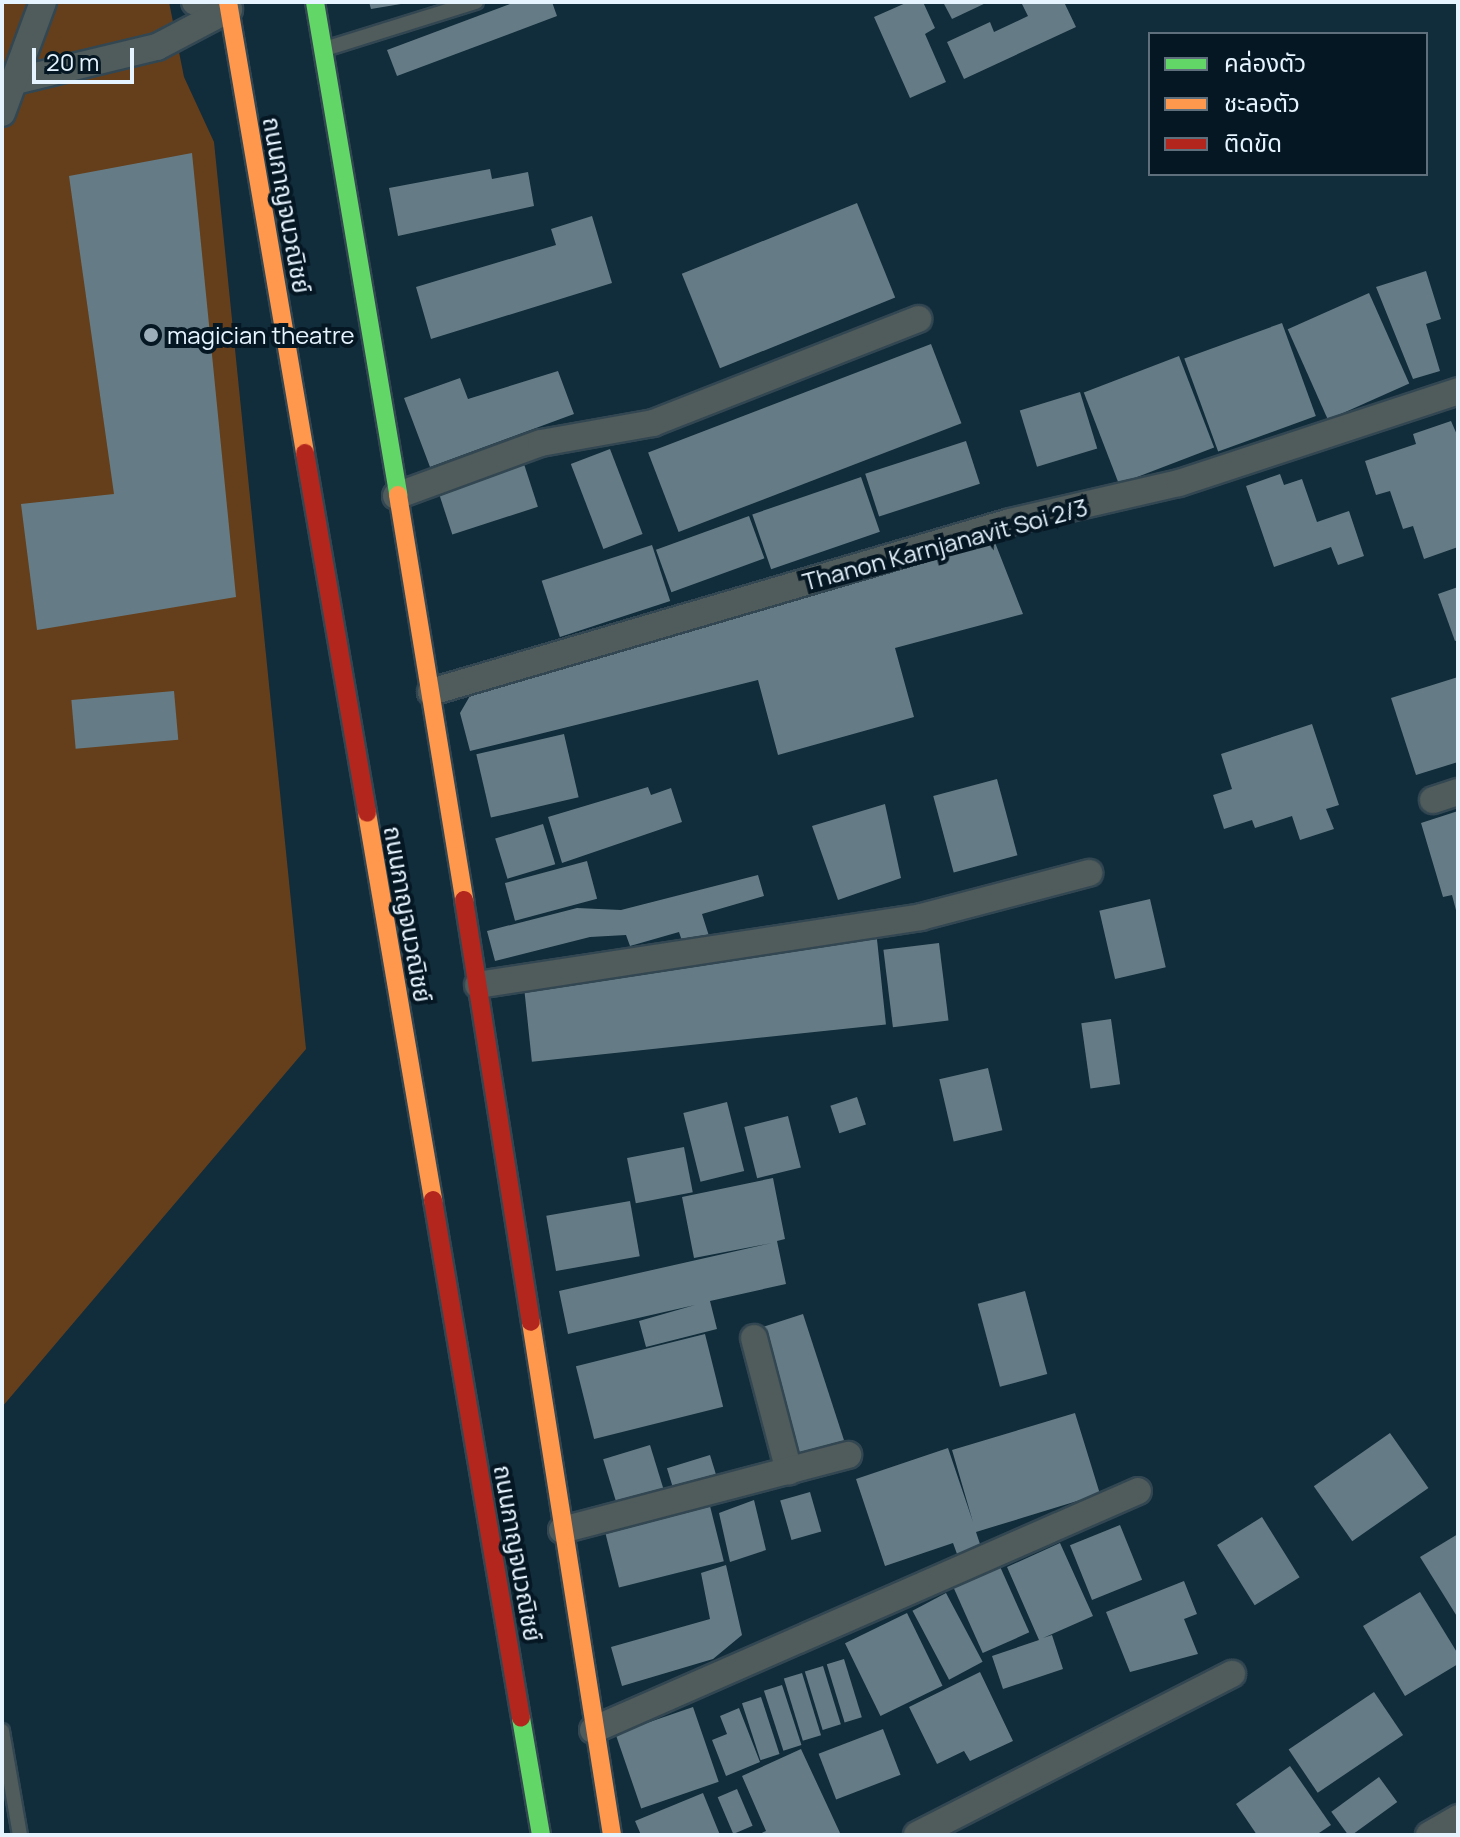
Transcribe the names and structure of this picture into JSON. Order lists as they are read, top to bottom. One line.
{"streets":{"main road":["ถนนกาญจนวณิชย์"],"street":["Thanon Karnjanavit Soi 2/3"]},"crossings":[["ถนนกาญจนวณิชย์","Thanon Karnjanavit Soi 2/3"]],"places":["magician theatre"],"legend":["คล่องตัว","ชะลอตัว","ติดขัด"],"scale_bar":"20 m"}
